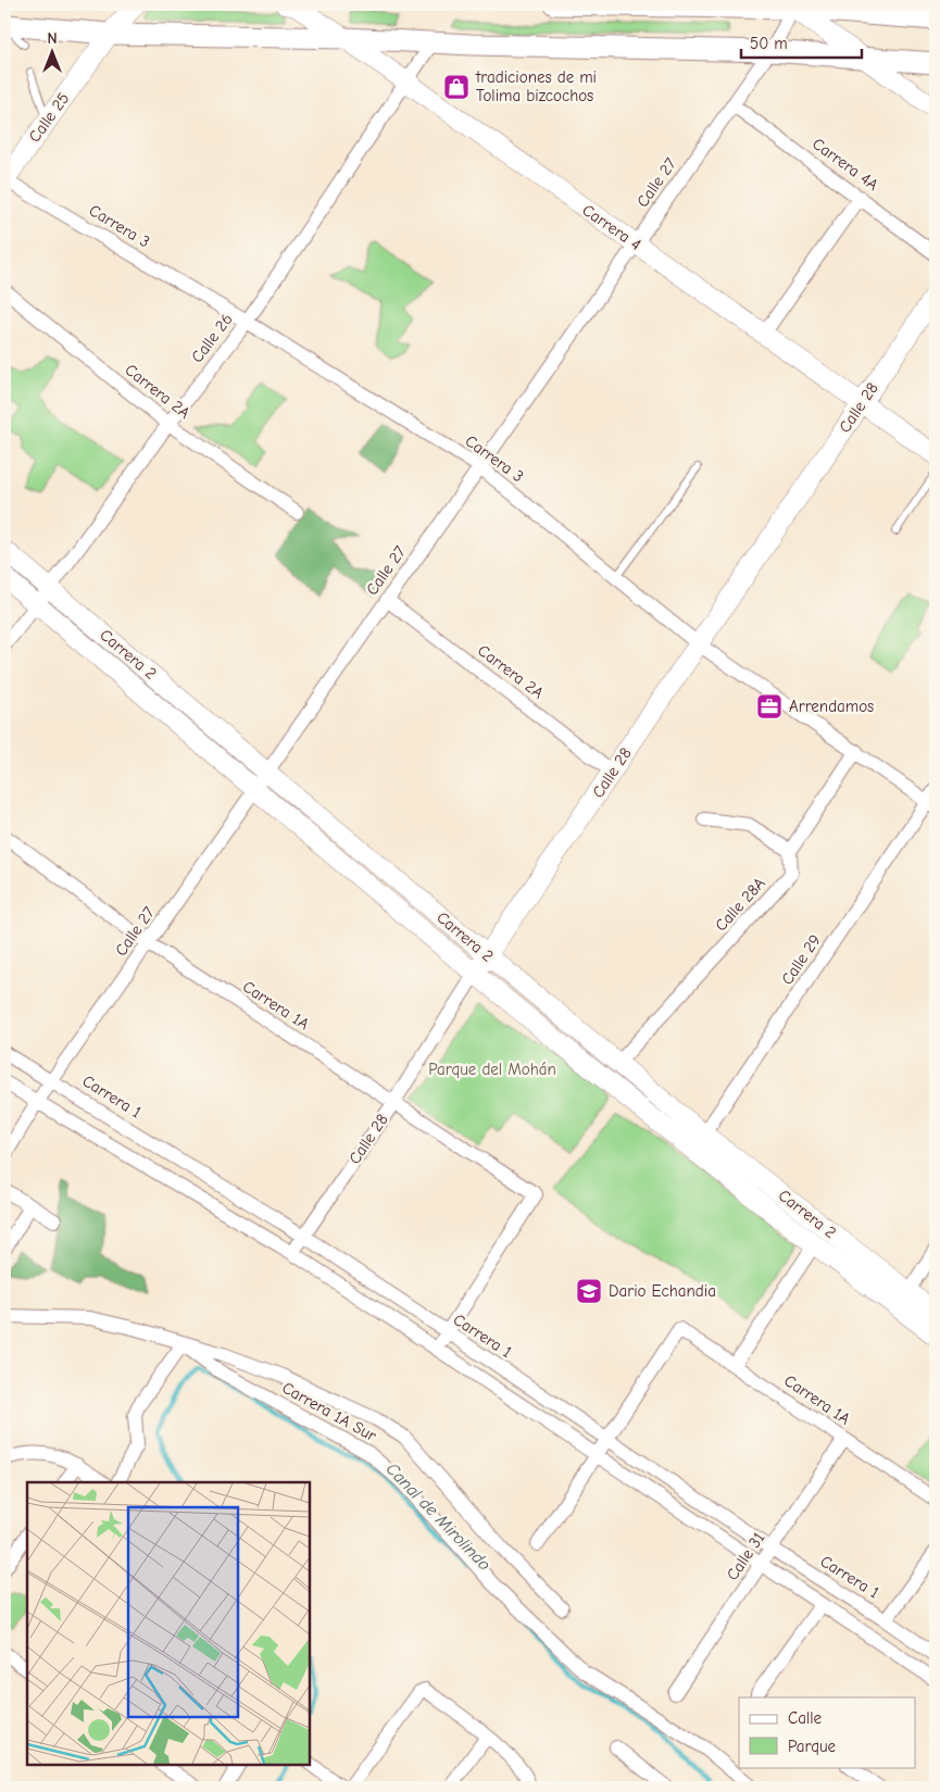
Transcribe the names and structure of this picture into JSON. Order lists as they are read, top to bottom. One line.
{"streets":{"street":["Calle 25","Carrera 4A","Calle 27","Carrera 3","Carrera 4","Calle 26","Carrera 2A","Calle 28","Carrera 2","Calle 28A","Calle 29","Carrera 1A","Carrera 1","Carrera 1A Sur","Calle 31"]},"crossings":[["Calle 25","Carrera 3"],["Carrera 4A","Calle 27"],["Calle 27","Carrera 3"],["Calle 27","Carrera 4"],["Calle 27","Carrera 2A"],["Calle 27","Carrera 2"],["Calle 27","Carrera 1A"],["Calle 27","Carrera 1"],["Carrera 3","Calle 26"],["Carrera 3","Calle 28"],["Carrera 3","Calle 29"],["Carrera 4","Calle 26"],["Carrera 4","Calle 28"],["Calle 26","Carrera 2A"],["Calle 26","Carrera 2"],["Carrera 2A","Calle 28"],["Calle 28","Carrera 2"],["Calle 28","Carrera 1A"],["Calle 28","Carrera 1"],["Carrera 2","Calle 28A"],["Carrera 2","Calle 29"],["Carrera 1A","Carrera 1"],["Carrera 1A","Calle 31"],["Carrera 1","Calle 31"]],"water":["Canal de Mirolindo"],"parks":["Parque del Mohán"],"places":{"shop":["tradiciones de mi Tolima bizcochos"],"office":["Arrendamos"],"school or university":["Dario Echandia"]},"legend":["Calle","Parque"],"scale_bar":"50 m","north":"top"}
